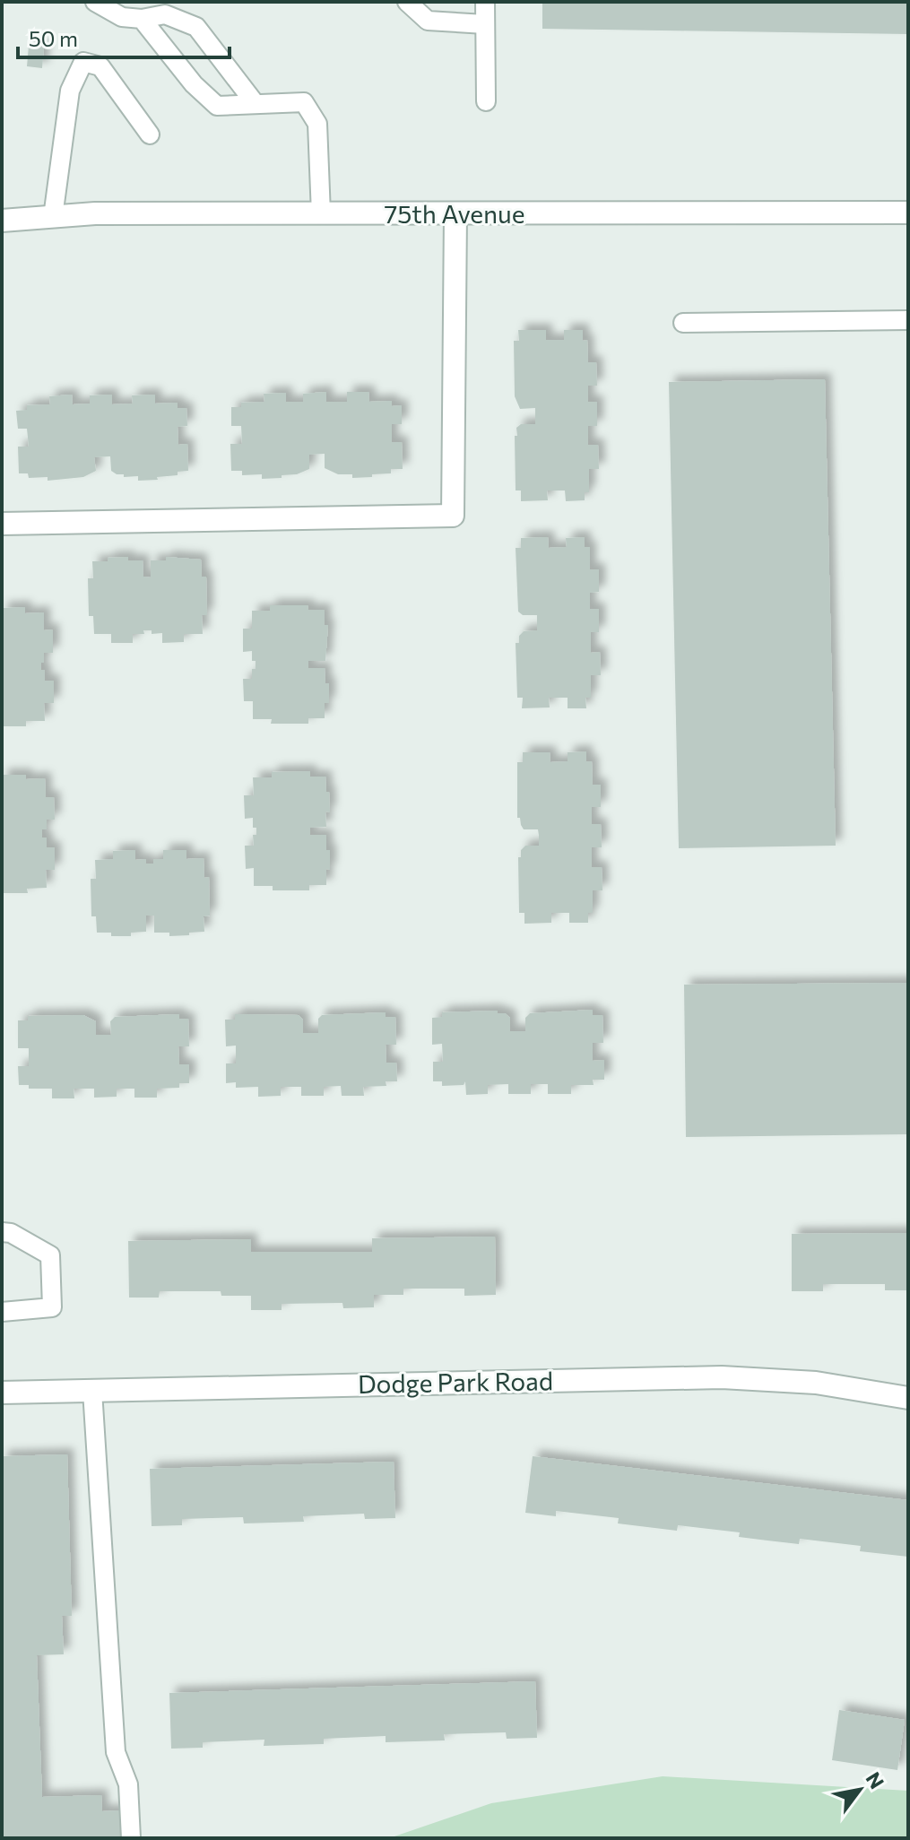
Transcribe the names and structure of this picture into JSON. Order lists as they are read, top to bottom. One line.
{"streets":{"street":["75th Avenue","Dodge Park Road"]},"scale_bar":"50 m","north":"top right"}
